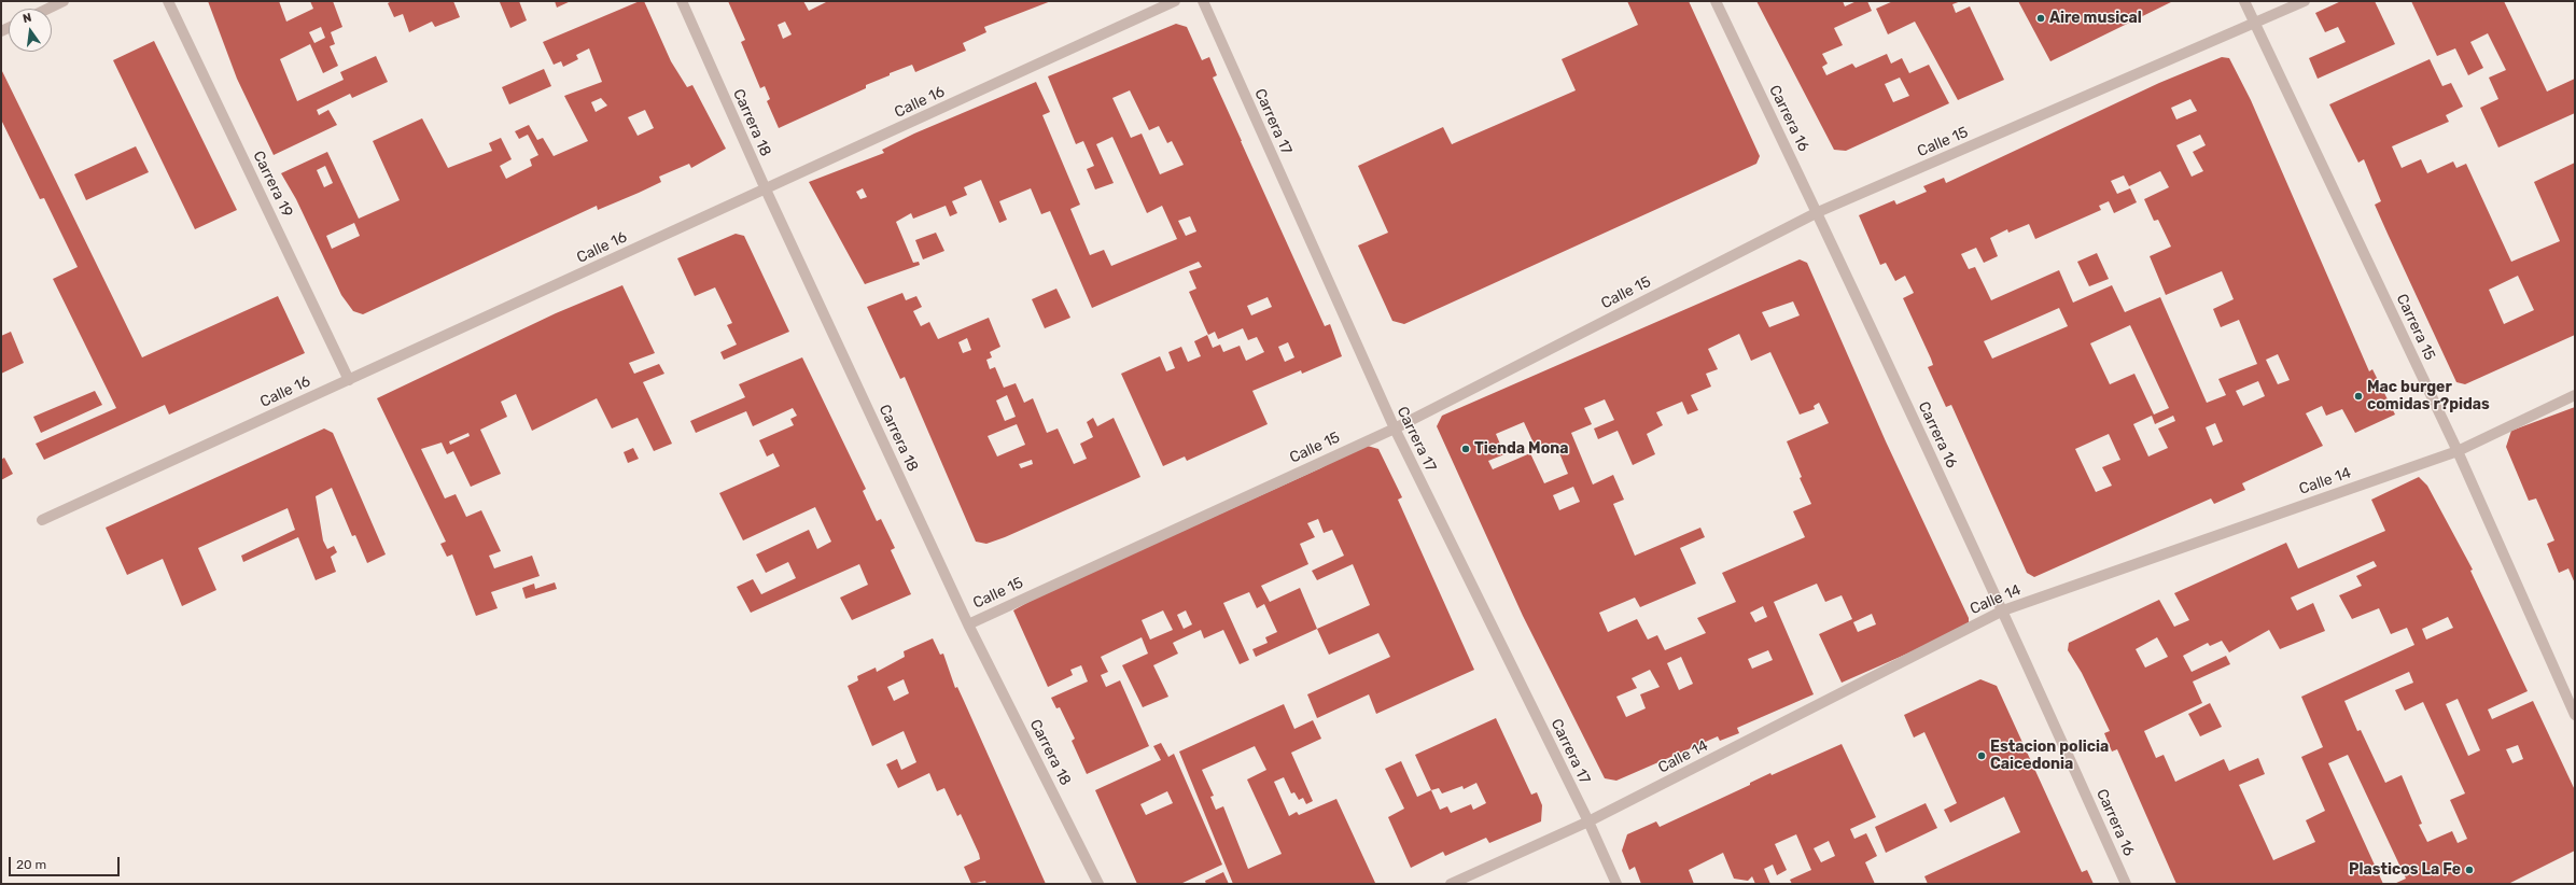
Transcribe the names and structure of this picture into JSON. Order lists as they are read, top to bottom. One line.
{"streets":{"street":["Calle 16","Carrera 16","Carrera 17","Carrera 18","Calle 15","Carrera 19","Carrera 15","Calle 14"]},"crossings":[["Calle 16","Carrera 18"],["Calle 16","Carrera 19"],["Carrera 16","Calle 15"],["Carrera 16","Calle 14"],["Carrera 17","Calle 15"],["Carrera 17","Calle 14"],["Carrera 18","Calle 15"],["Calle 15","Carrera 15"],["Carrera 15","Calle 14"]],"places":["Aire musical","Mac burger comidas r?pidas","Tienda Mona","Estacion policia Caicedonia","Plasticos La Fe"],"scale_bar":"20 m","north":"top"}
